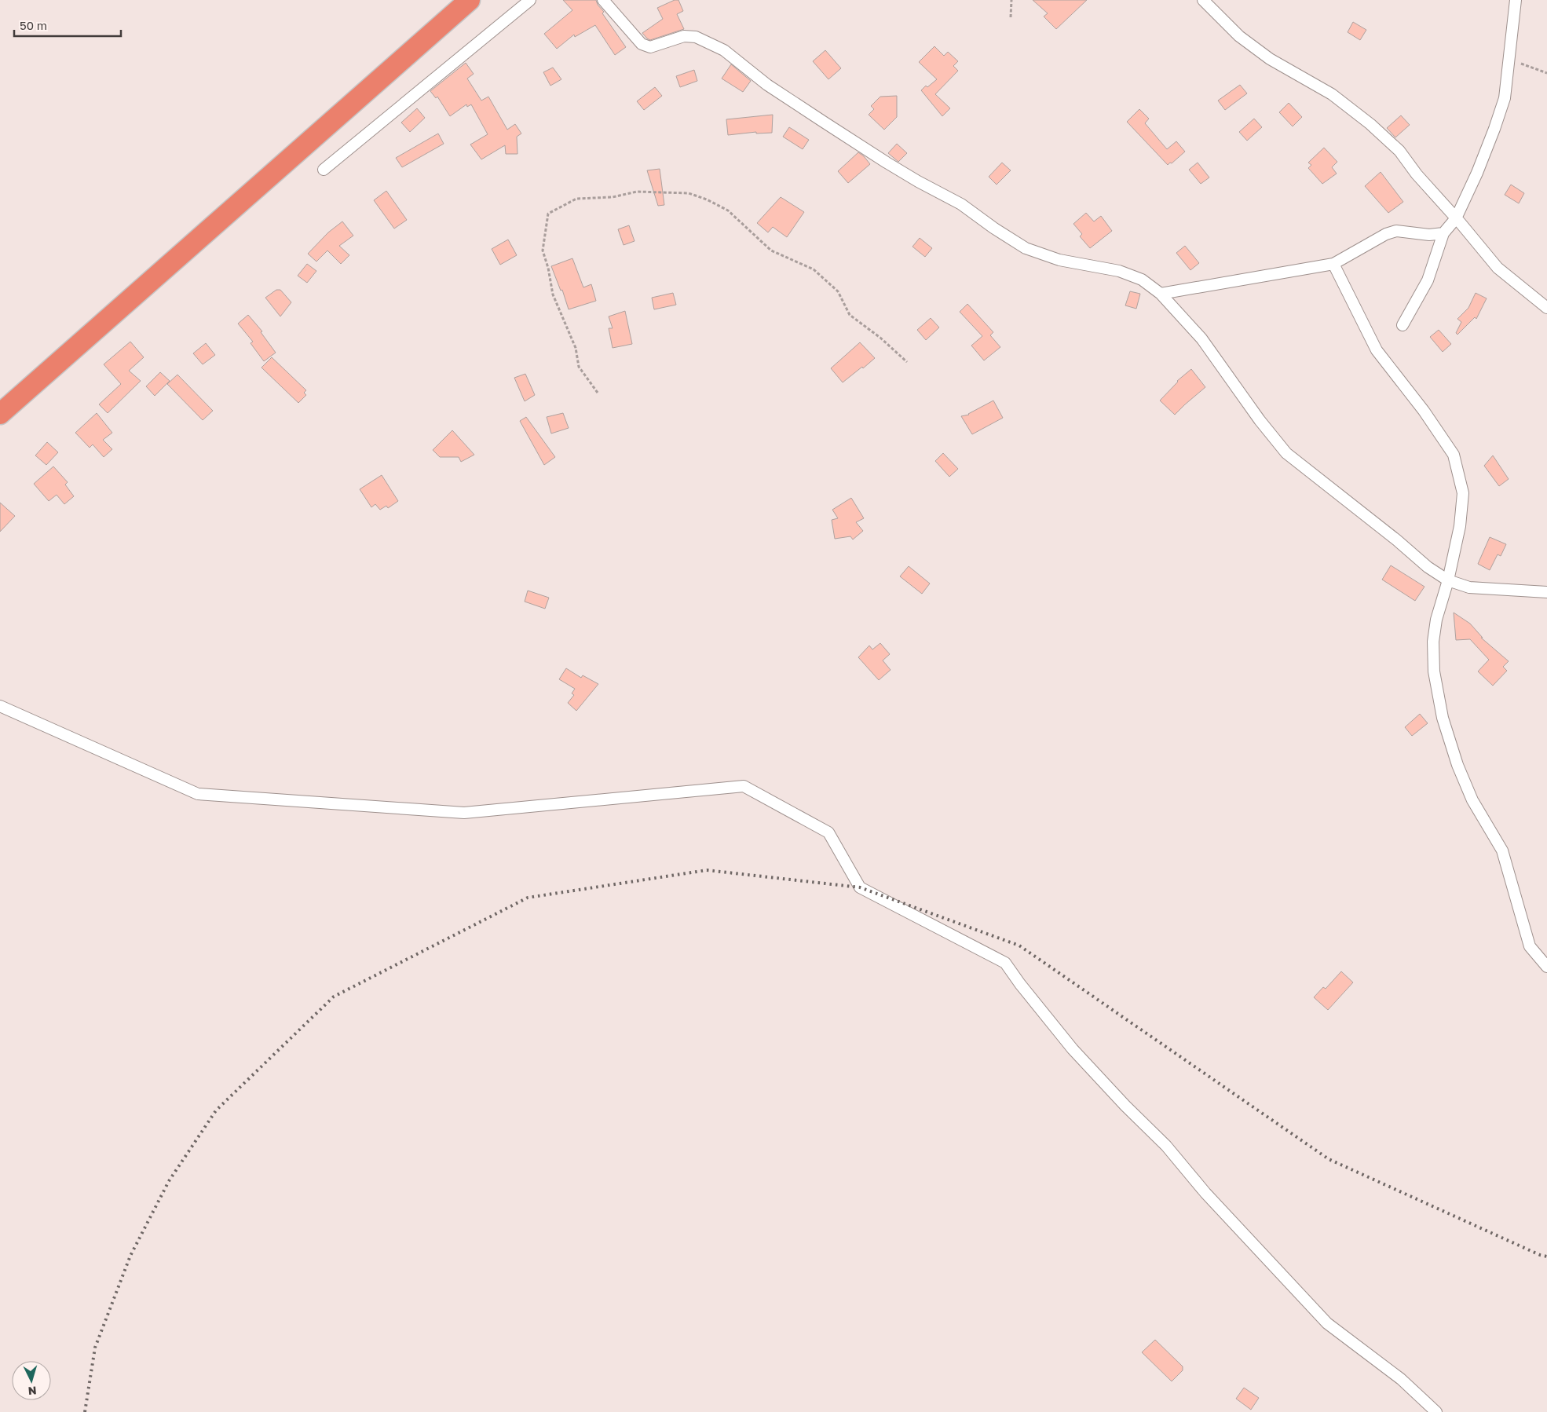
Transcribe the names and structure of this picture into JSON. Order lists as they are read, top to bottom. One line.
{"scale_bar":"50 m","north":"bottom"}
